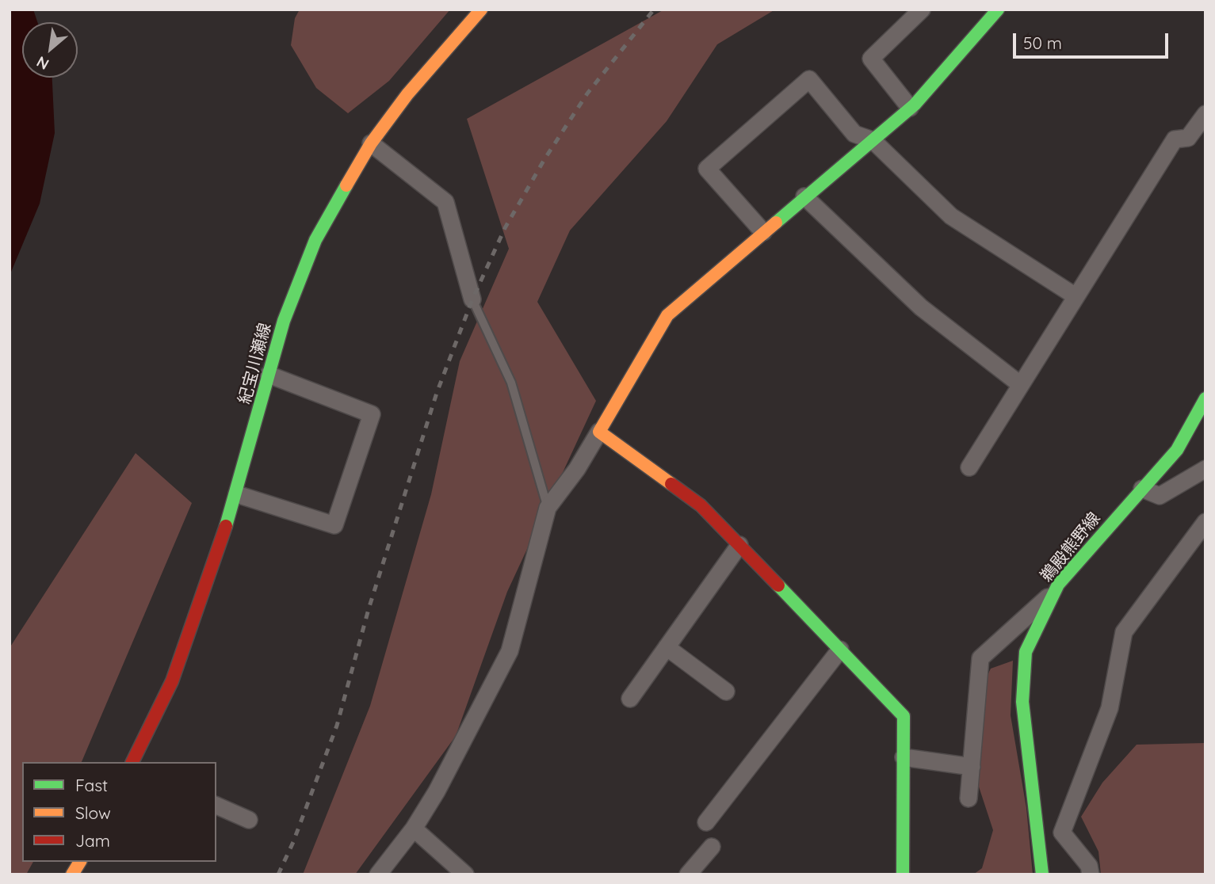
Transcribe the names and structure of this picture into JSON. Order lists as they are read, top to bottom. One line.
{"streets":{"main road":["紀宝川瀬線","鵜殿熊野線"]},"legend":["Fast","Slow","Jam"],"scale_bar":"50 m","north":"bottom left"}
